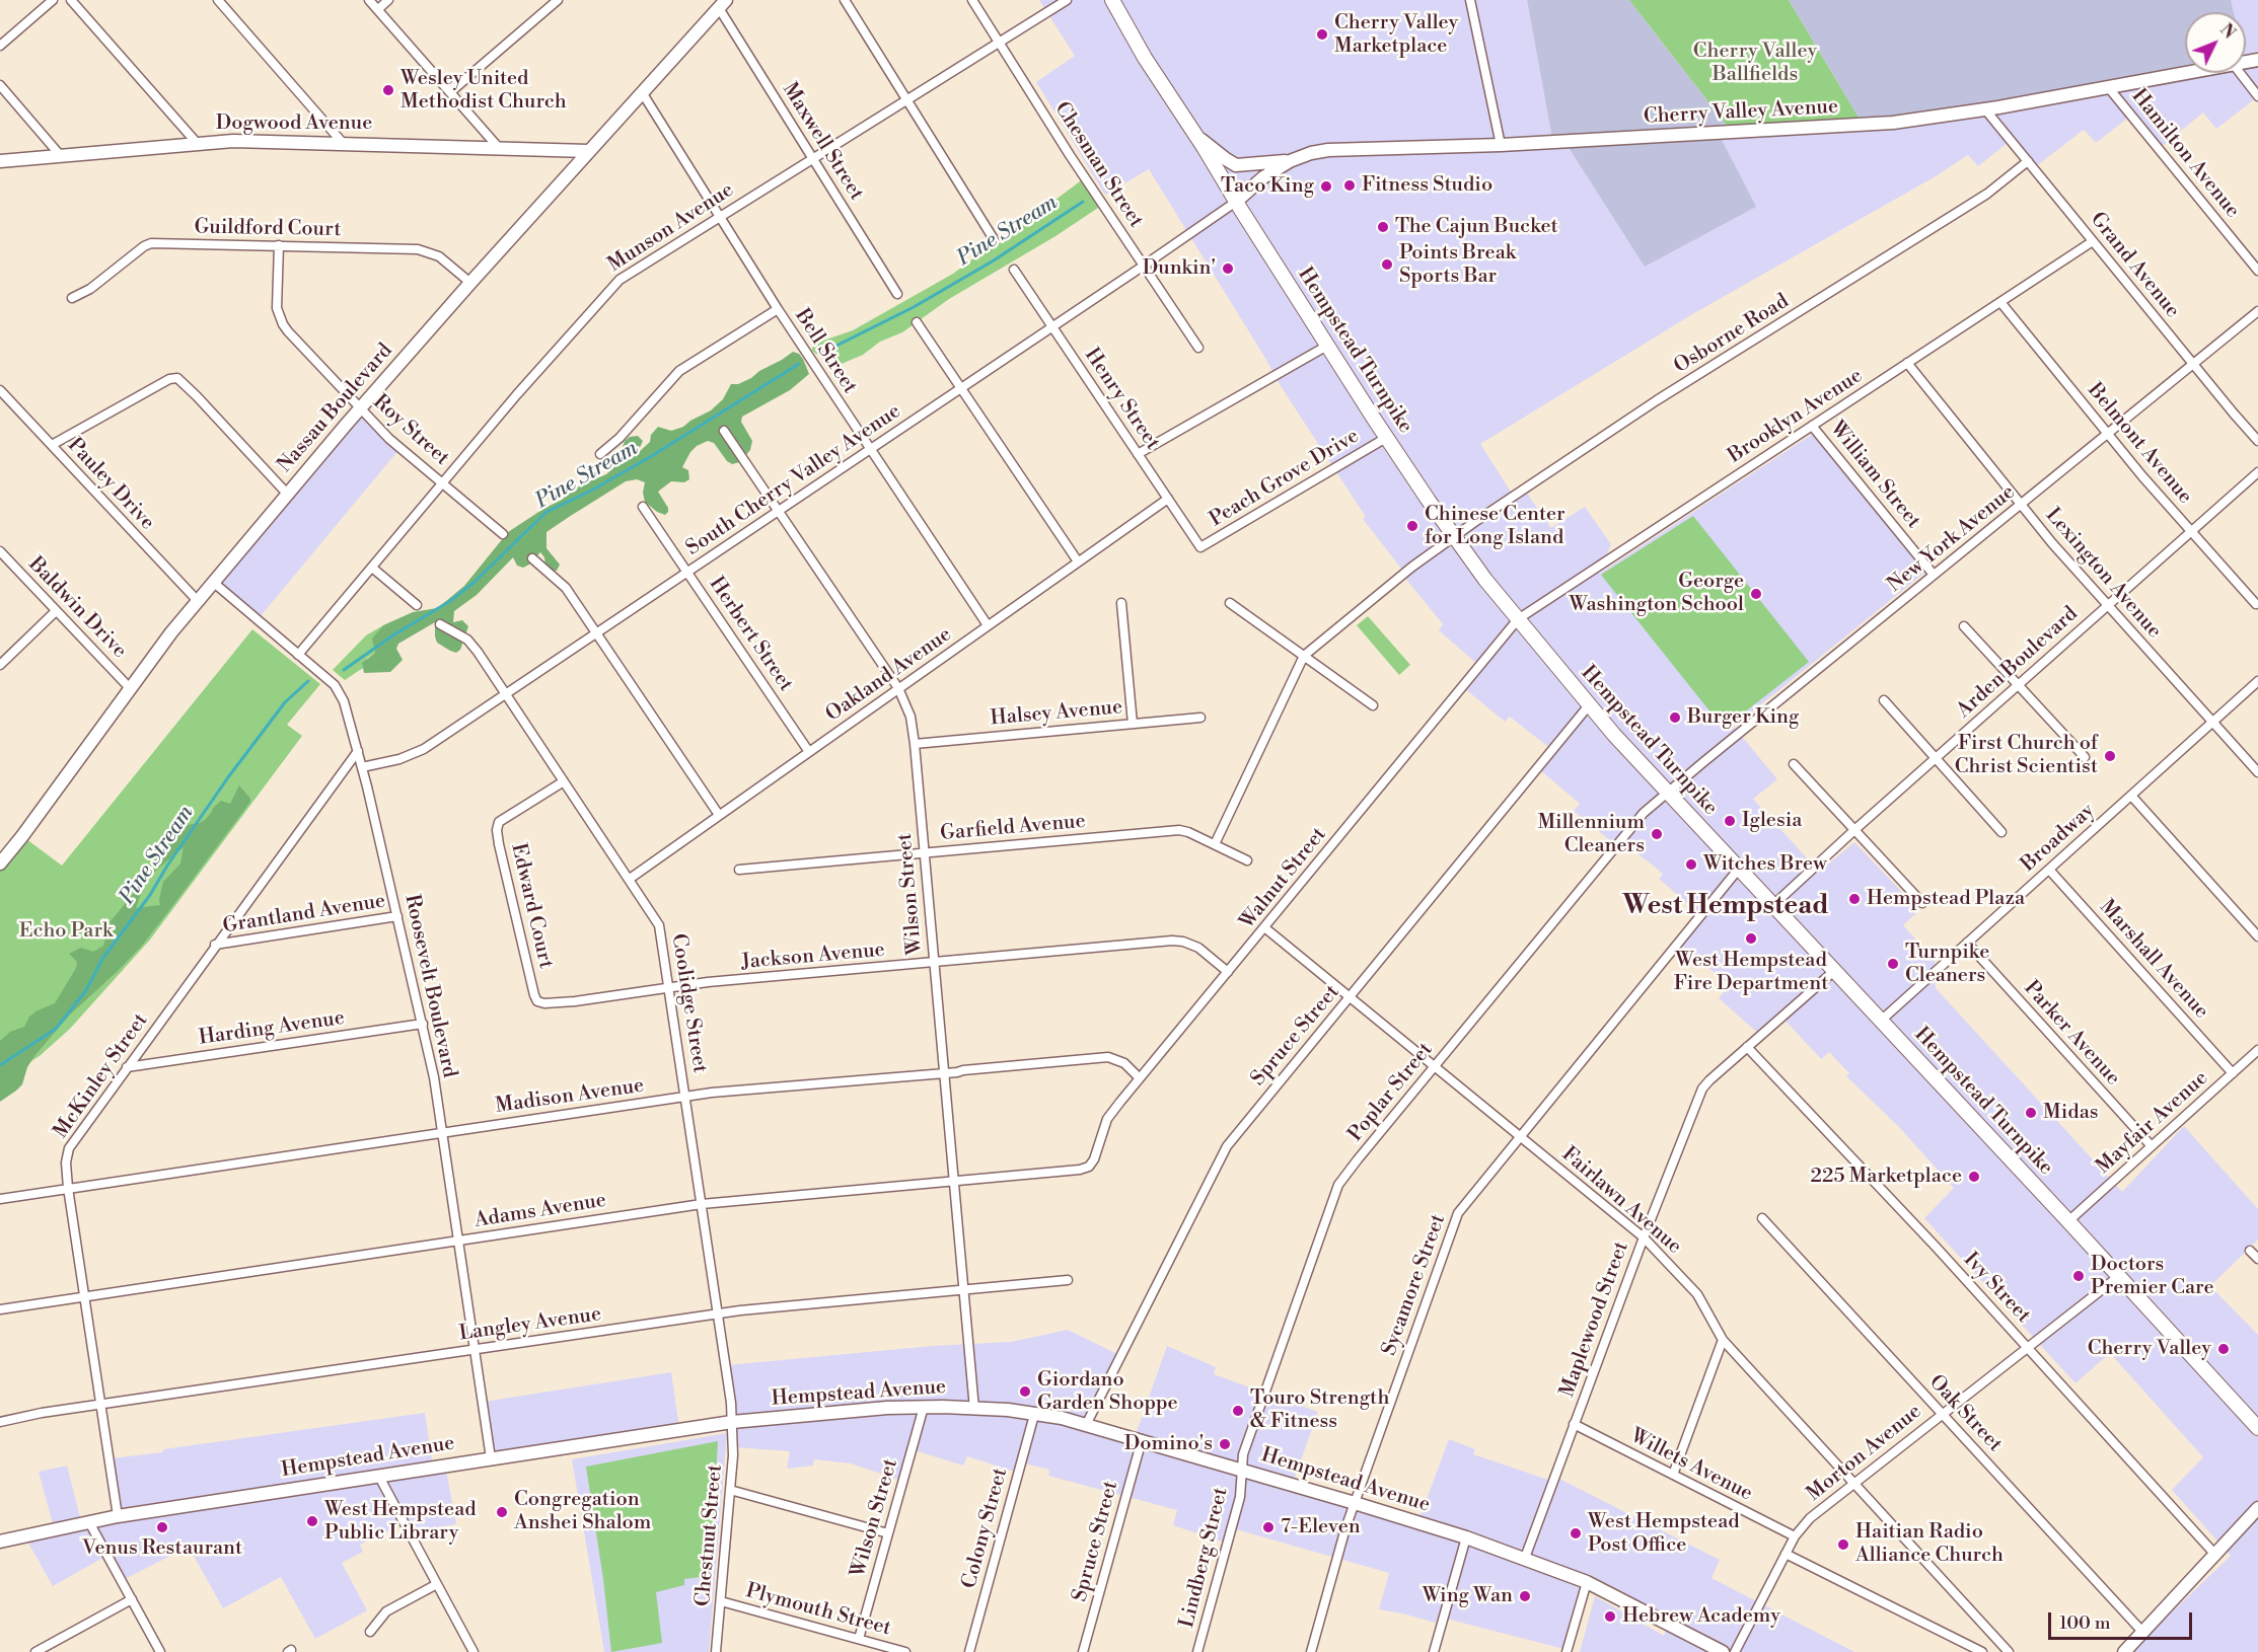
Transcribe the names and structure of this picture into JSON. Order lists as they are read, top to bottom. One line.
{"streets":{"main road":["Cherry Valley Avenue","Dogwood Avenue","Hempstead Turnpike","Nassau Boulevard","Hempstead Avenue"],"street":["Maxwell Street","Hamilton Avenue","Chesman Street","Munson Avenue","Guildford Court","Grand Avenue","Osborne Road","Bell Street","Henry Street","Brooklyn Avenue","Roy Street","Belmont Avenue","William Street","Peach Grove Drive","South Cherry Valley Avenue","Pauley Drive","New York Avenue","Lexington Avenue","Baldwin Drive","Herbert Street","Arden Boulevard","Oakland Avenue","Halsey Avenue","Garfield Avenue","Broadway","Walnut Street","Wilson Street","Edward Court","Grantland Avenue","Jackson Avenue","Marshall Avenue","Roosevelt Boulevard","Coolidge Street","Harding Avenue","Parker Avenue","Spruce Street","McKinley Street","Poplar Street","Madison Avenue","Mayfair Avenue","Fairlawn Avenue","Adams Avenue","Sycamore Street","Ivy Street","Maplewood Street","Langley Avenue","Oak Street","Morton Avenue","Willets Avenue","Colony Street","Chestnut Street","Lindberg Street","Plymouth Street"]},"crossings":[["Cherry Valley Avenue","Hamilton Avenue"],["Cherry Valley Avenue","Grand Avenue"],["Cherry Valley Avenue","Hempstead Turnpike"],["Cherry Valley Avenue","South Cherry Valley Avenue"],["Dogwood Avenue","Nassau Boulevard"],["Maxwell Street","Munson Avenue"],["Maxwell Street","Nassau Boulevard"],["Chesman Street","Munson Avenue"],["Chesman Street","South Cherry Valley Avenue"],["Munson Avenue","Bell Street"],["Munson Avenue","Roy Street"],["Munson Avenue","Roosevelt Boulevard"],["Guildford Court","Nassau Boulevard"],["Guildford Court","Roy Street"],["Grand Avenue","Osborne Road"],["Grand Avenue","Brooklyn Avenue"],["Grand Avenue","New York Avenue"],["Osborne Road","Hempstead Turnpike"],["Hempstead Turnpike","Brooklyn Avenue"],["Hempstead Turnpike","Peach Grove Drive"],["Hempstead Turnpike","South Cherry Valley Avenue"],["Hempstead Turnpike","New York Avenue"],["Hempstead Turnpike","Arden Boulevard"],["Hempstead Turnpike","Broadway"],["Hempstead Turnpike","Walnut Street"],["Hempstead Turnpike","Spruce Street"],["Hempstead Turnpike","Poplar Street"],["Hempstead Turnpike","Mayfair Avenue"],["Hempstead Turnpike","Sycamore Street"],["Hempstead Turnpike","Maplewood Street"],["Hempstead Turnpike","Morton Avenue"],["Bell Street","Nassau Boulevard"],["Bell Street","South Cherry Valley Avenue"],["Bell Street","Oakland Avenue"],["Henry Street","Peach Grove Drive"],["Henry Street","South Cherry Valley Avenue"],["Henry Street","Oakland Avenue"],["Nassau Boulevard","Roy Street"],["Nassau Boulevard","Pauley Drive"],["Nassau Boulevard","Baldwin Drive"],["Nassau Boulevard","Roosevelt Boulevard"],["Brooklyn Avenue","Belmont Avenue"],["Brooklyn Avenue","William Street"],["Brooklyn Avenue","Lexington Avenue"],["Brooklyn Avenue","Walnut Street"],["Belmont Avenue","New York Avenue"],["Belmont Avenue","Arden Boulevard"],["William Street","New York Avenue"],["South Cherry Valley Avenue","Herbert Street"],["South Cherry Valley Avenue","Wilson Street"],["South Cherry Valley Avenue","Roosevelt Boulevard"],["South Cherry Valley Avenue","Coolidge Street"],["New York Avenue","Lexington Avenue"],["New York Avenue","Poplar Street"],["Lexington Avenue","Arden Boulevard"],["Lexington Avenue","Broadway"],["Herbert Street","Oakland Avenue"],["Oakland Avenue","Wilson Street"],["Oakland Avenue","Coolidge Street"],["Halsey Avenue","Wilson Street"],["Garfield Avenue","Wilson Street"],["Broadway","Marshall Avenue"],["Broadway","Parker Avenue"],["Walnut Street","Jackson Avenue"],["Walnut Street","Madison Avenue"],["Walnut Street","Fairlawn Avenue"],["Walnut Street","Adams Avenue"],["Wilson Street","Jackson Avenue"],["Wilson Street","Madison Avenue"],["Wilson Street","Adams Avenue"],["Wilson Street","Langley Avenue"],["Wilson Street","Hempstead Avenue"],["Wilson Street","Plymouth Street"],["Edward Court","Jackson Avenue"],["Edward Court","Coolidge Street"],["Grantland Avenue","Roosevelt Boulevard"],["Grantland Avenue","McKinley Street"],["Jackson Avenue","Coolidge Street"],["Marshall Avenue","Mayfair Avenue"],["Roosevelt Boulevard","Harding Avenue"],["Roosevelt Boulevard","McKinley Street"],["Roosevelt Boulevard","Madison Avenue"],["Roosevelt Boulevard","Adams Avenue"],["Roosevelt Boulevard","Langley Avenue"],["Roosevelt Boulevard","Hempstead Avenue"],["Coolidge Street","Madison Avenue"],["Coolidge Street","Adams Avenue"],["Coolidge Street","Langley Avenue"],["Coolidge Street","Hempstead Avenue"],["Coolidge Street","Chestnut Street"],["Harding Avenue","McKinley Street"],["Parker Avenue","Mayfair Avenue"],["Spruce Street","Fairlawn Avenue"],["Spruce Street","Hempstead Avenue"],["McKinley Street","Madison Avenue"],["McKinley Street","Adams Avenue"],["McKinley Street","Langley Avenue"],["McKinley Street","Hempstead Avenue"],["Poplar Street","Fairlawn Avenue"],["Poplar Street","Hempstead Avenue"],["Poplar Street","Lindberg Street"],["Fairlawn Avenue","Sycamore Street"],["Fairlawn Avenue","Maplewood Street"],["Fairlawn Avenue","Morton Avenue"],["Sycamore Street","Hempstead Avenue"],["Ivy Street","Maplewood Street"],["Ivy Street","Morton Avenue"],["Maplewood Street","Hempstead Avenue"],["Maplewood Street","Willets Avenue"],["Hempstead Avenue","Colony Street"],["Hempstead Avenue","Chestnut Street"],["Hempstead Avenue","Lindberg Street"],["Oak Street","Morton Avenue"],["Morton Avenue","Willets Avenue"],["Chestnut Street","Plymouth Street"]],"districts":["West Hempstead"],"water":["Pine Stream"],"parks":["Cherry Valley Ballfields","Echo Park"],"places":["Cherry Valley Marketplace","Wesley United Methodist Church","Fitness Studio","Taco King","The Cajun Bucket","Points Break Sports Bar","Dunkin'","Chinese Center for Long Island","George Washington School","Burger King","First Church of Christ Scientist","Iglesia","Millennium Cleaners","Witches Brew","Hempstead Plaza","West Hempstead Fire Department","Turnpike Cleaners","Midas","225 Marketplace","Doctors Premier Care","Cherry Valley","Giordano Garden Shoppe","Touro Strength & Fitness","Domino's","Congregation Anshei Shalom","West Hempstead Public Library","Venus Restaurant","7-Eleven","West Hempstead Post Office","Haitian Radio Alliance Church","Wing Wan","Hebrew Academy"],"scale_bar":"100 m","north":"top right"}
